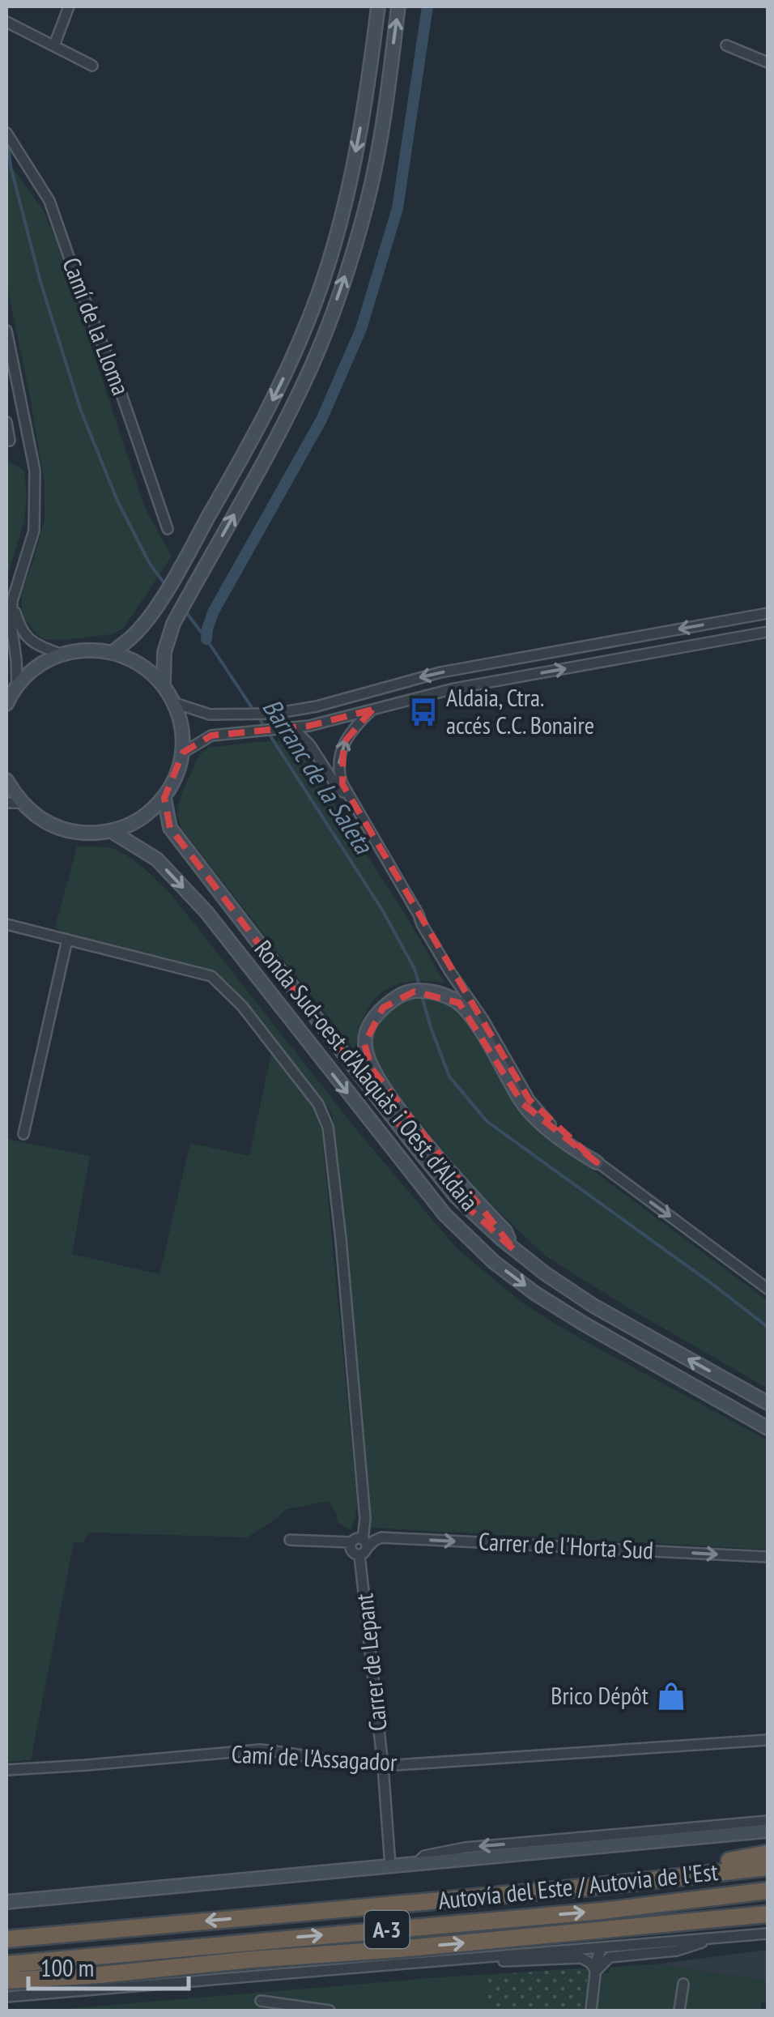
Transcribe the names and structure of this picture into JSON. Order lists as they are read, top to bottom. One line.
{"streets":{"highway":["Autovía del Este / Autovia de l'Est","A-3"],"main road":["Ronda Sud-oest d'Alaquàs i Oest d'Aldaia"],"street":["Camí de la Lloma","Carrer de l'Horta Sud","Carrer de Lepant","Camí de l'Assagador"]},"crossings":[["Carrer de l'Horta Sud","Carrer de Lepant"],["Carrer de Lepant","Camí de l'Assagador"]],"one_way":["Carrer de l'Horta Sud"],"water":["Barranc de la Saleta"],"places":{"bus stop":["Aldaia, Ctra. accés C.C. Bonaire"],"shop":["Brico Dépôt"]},"scale_bar":"100 m"}
